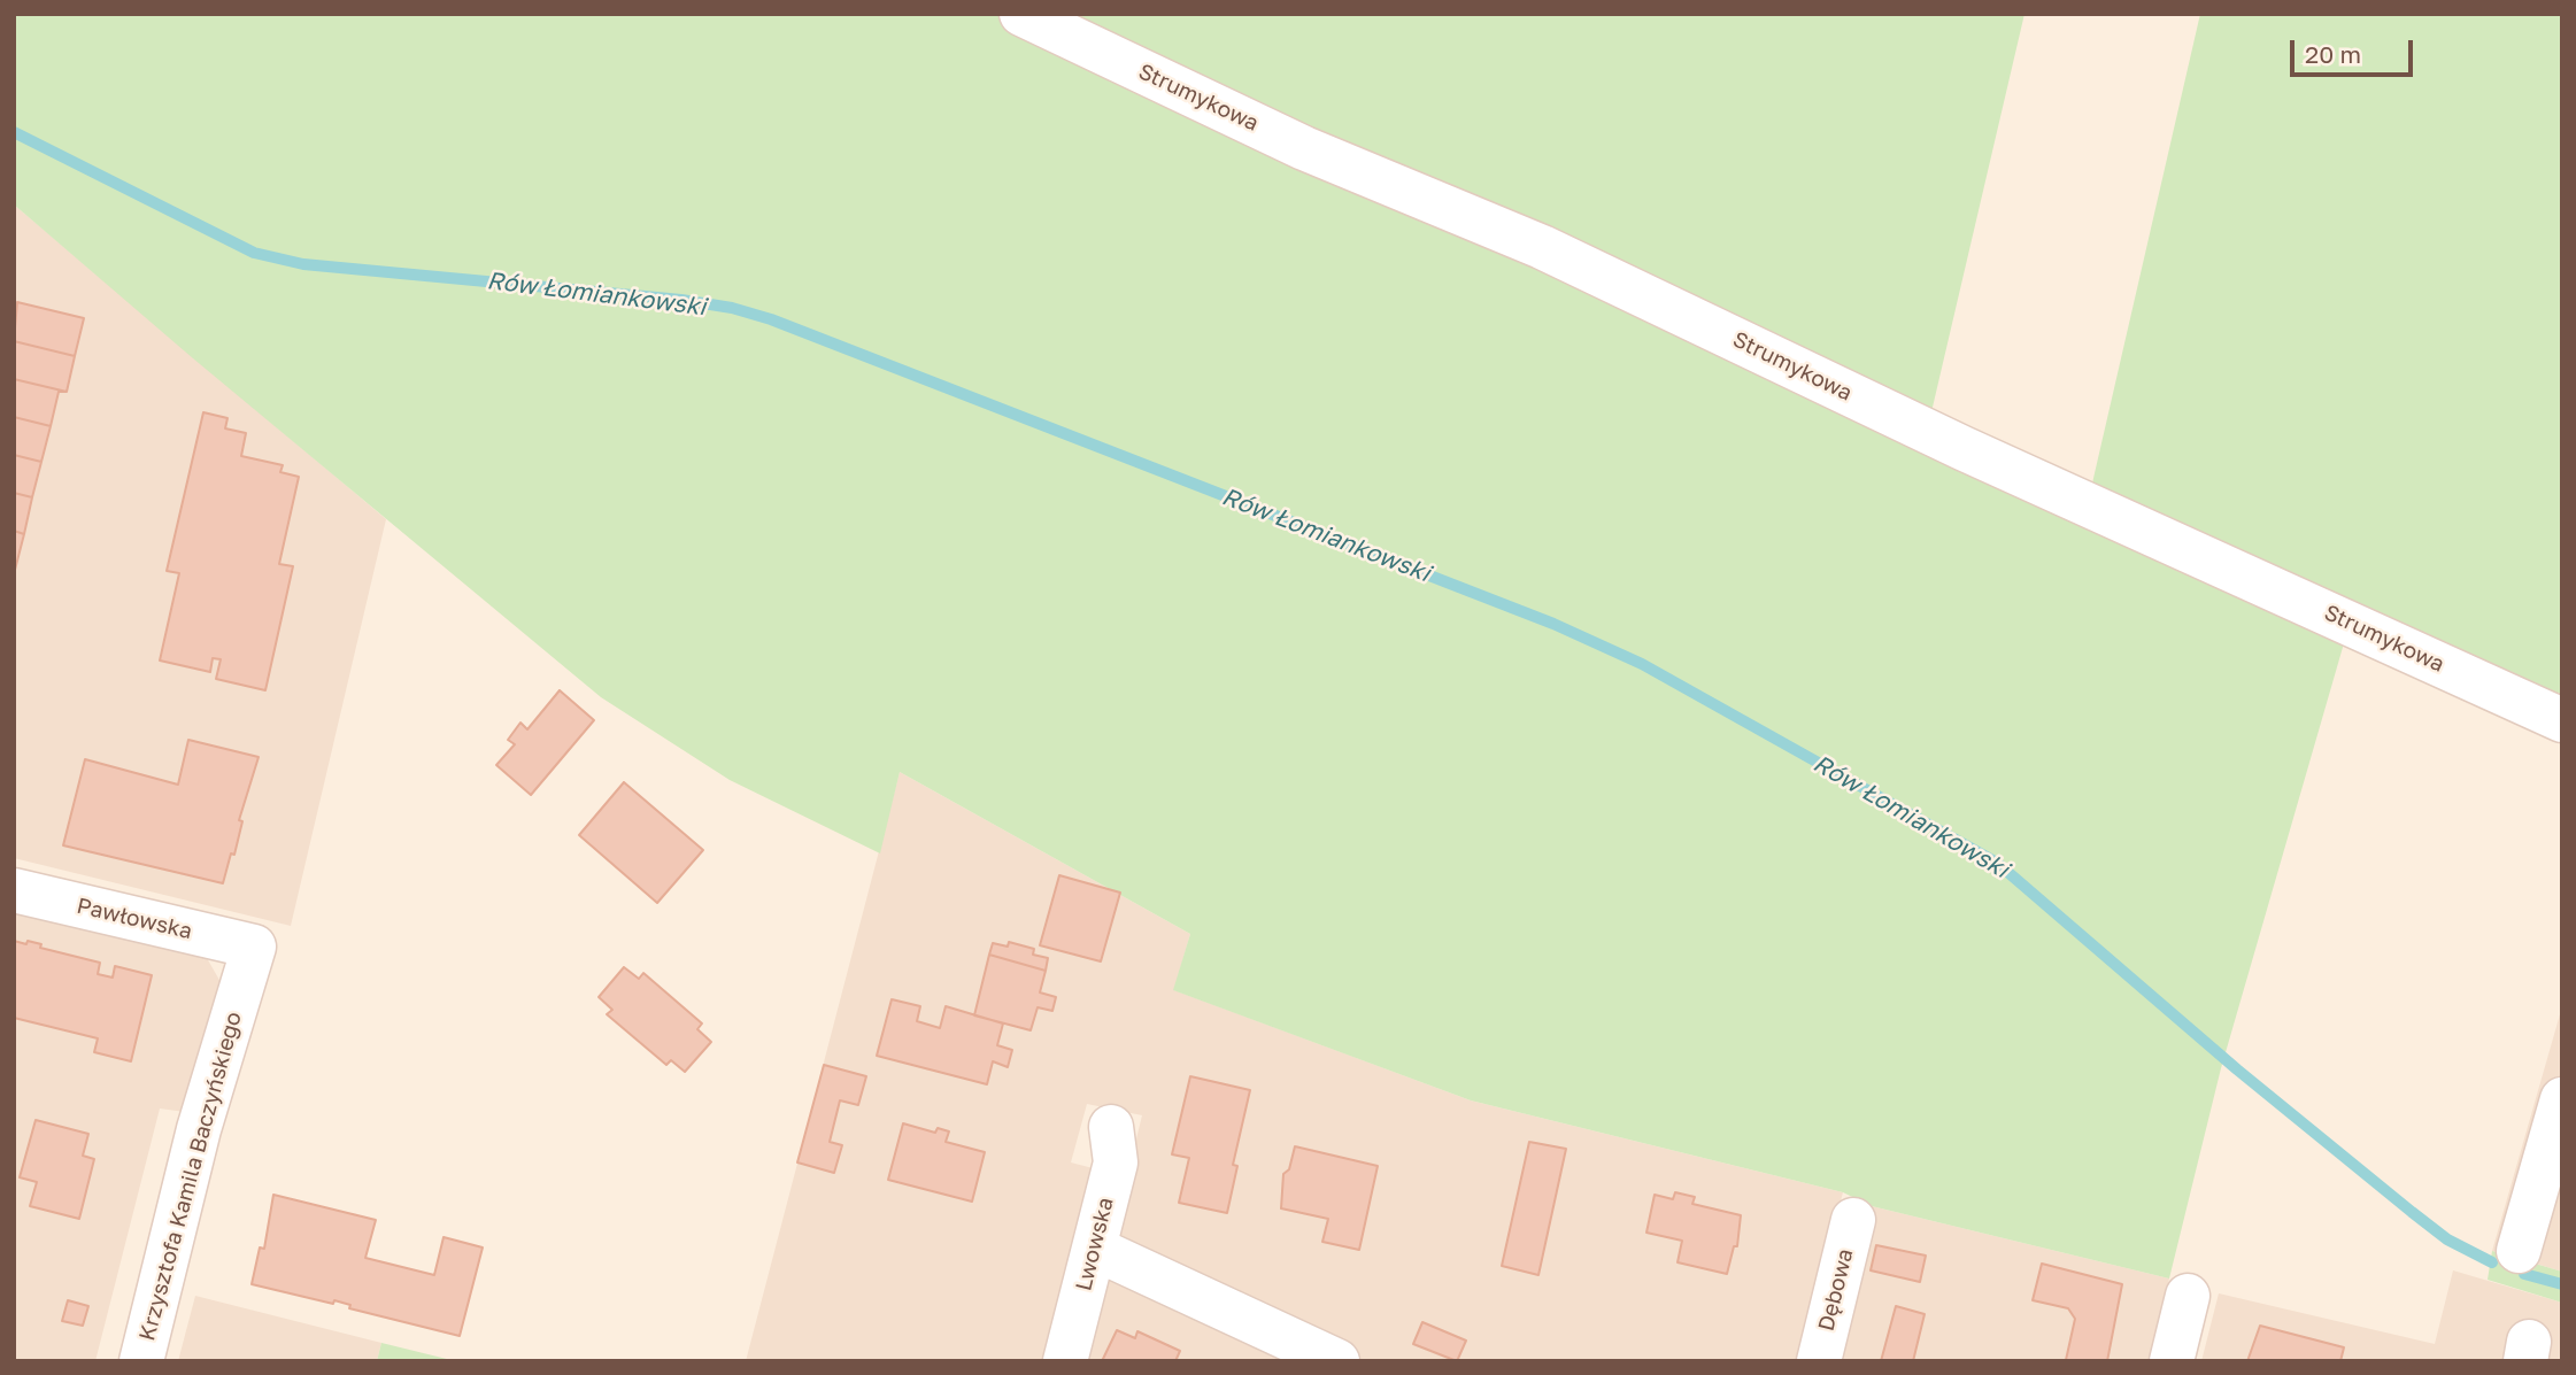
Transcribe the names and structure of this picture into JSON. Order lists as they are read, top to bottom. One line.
{"streets":{"street":["Strumykowa","Pawłowska","Krzysztofa Kamila Baczyńskiego","Lwowska","Dębowa"]},"crossings":[["Pawłowska","Krzysztofa Kamila Baczyńskiego"]],"water":["Rów Łomiankowski"],"scale_bar":"20 m"}
